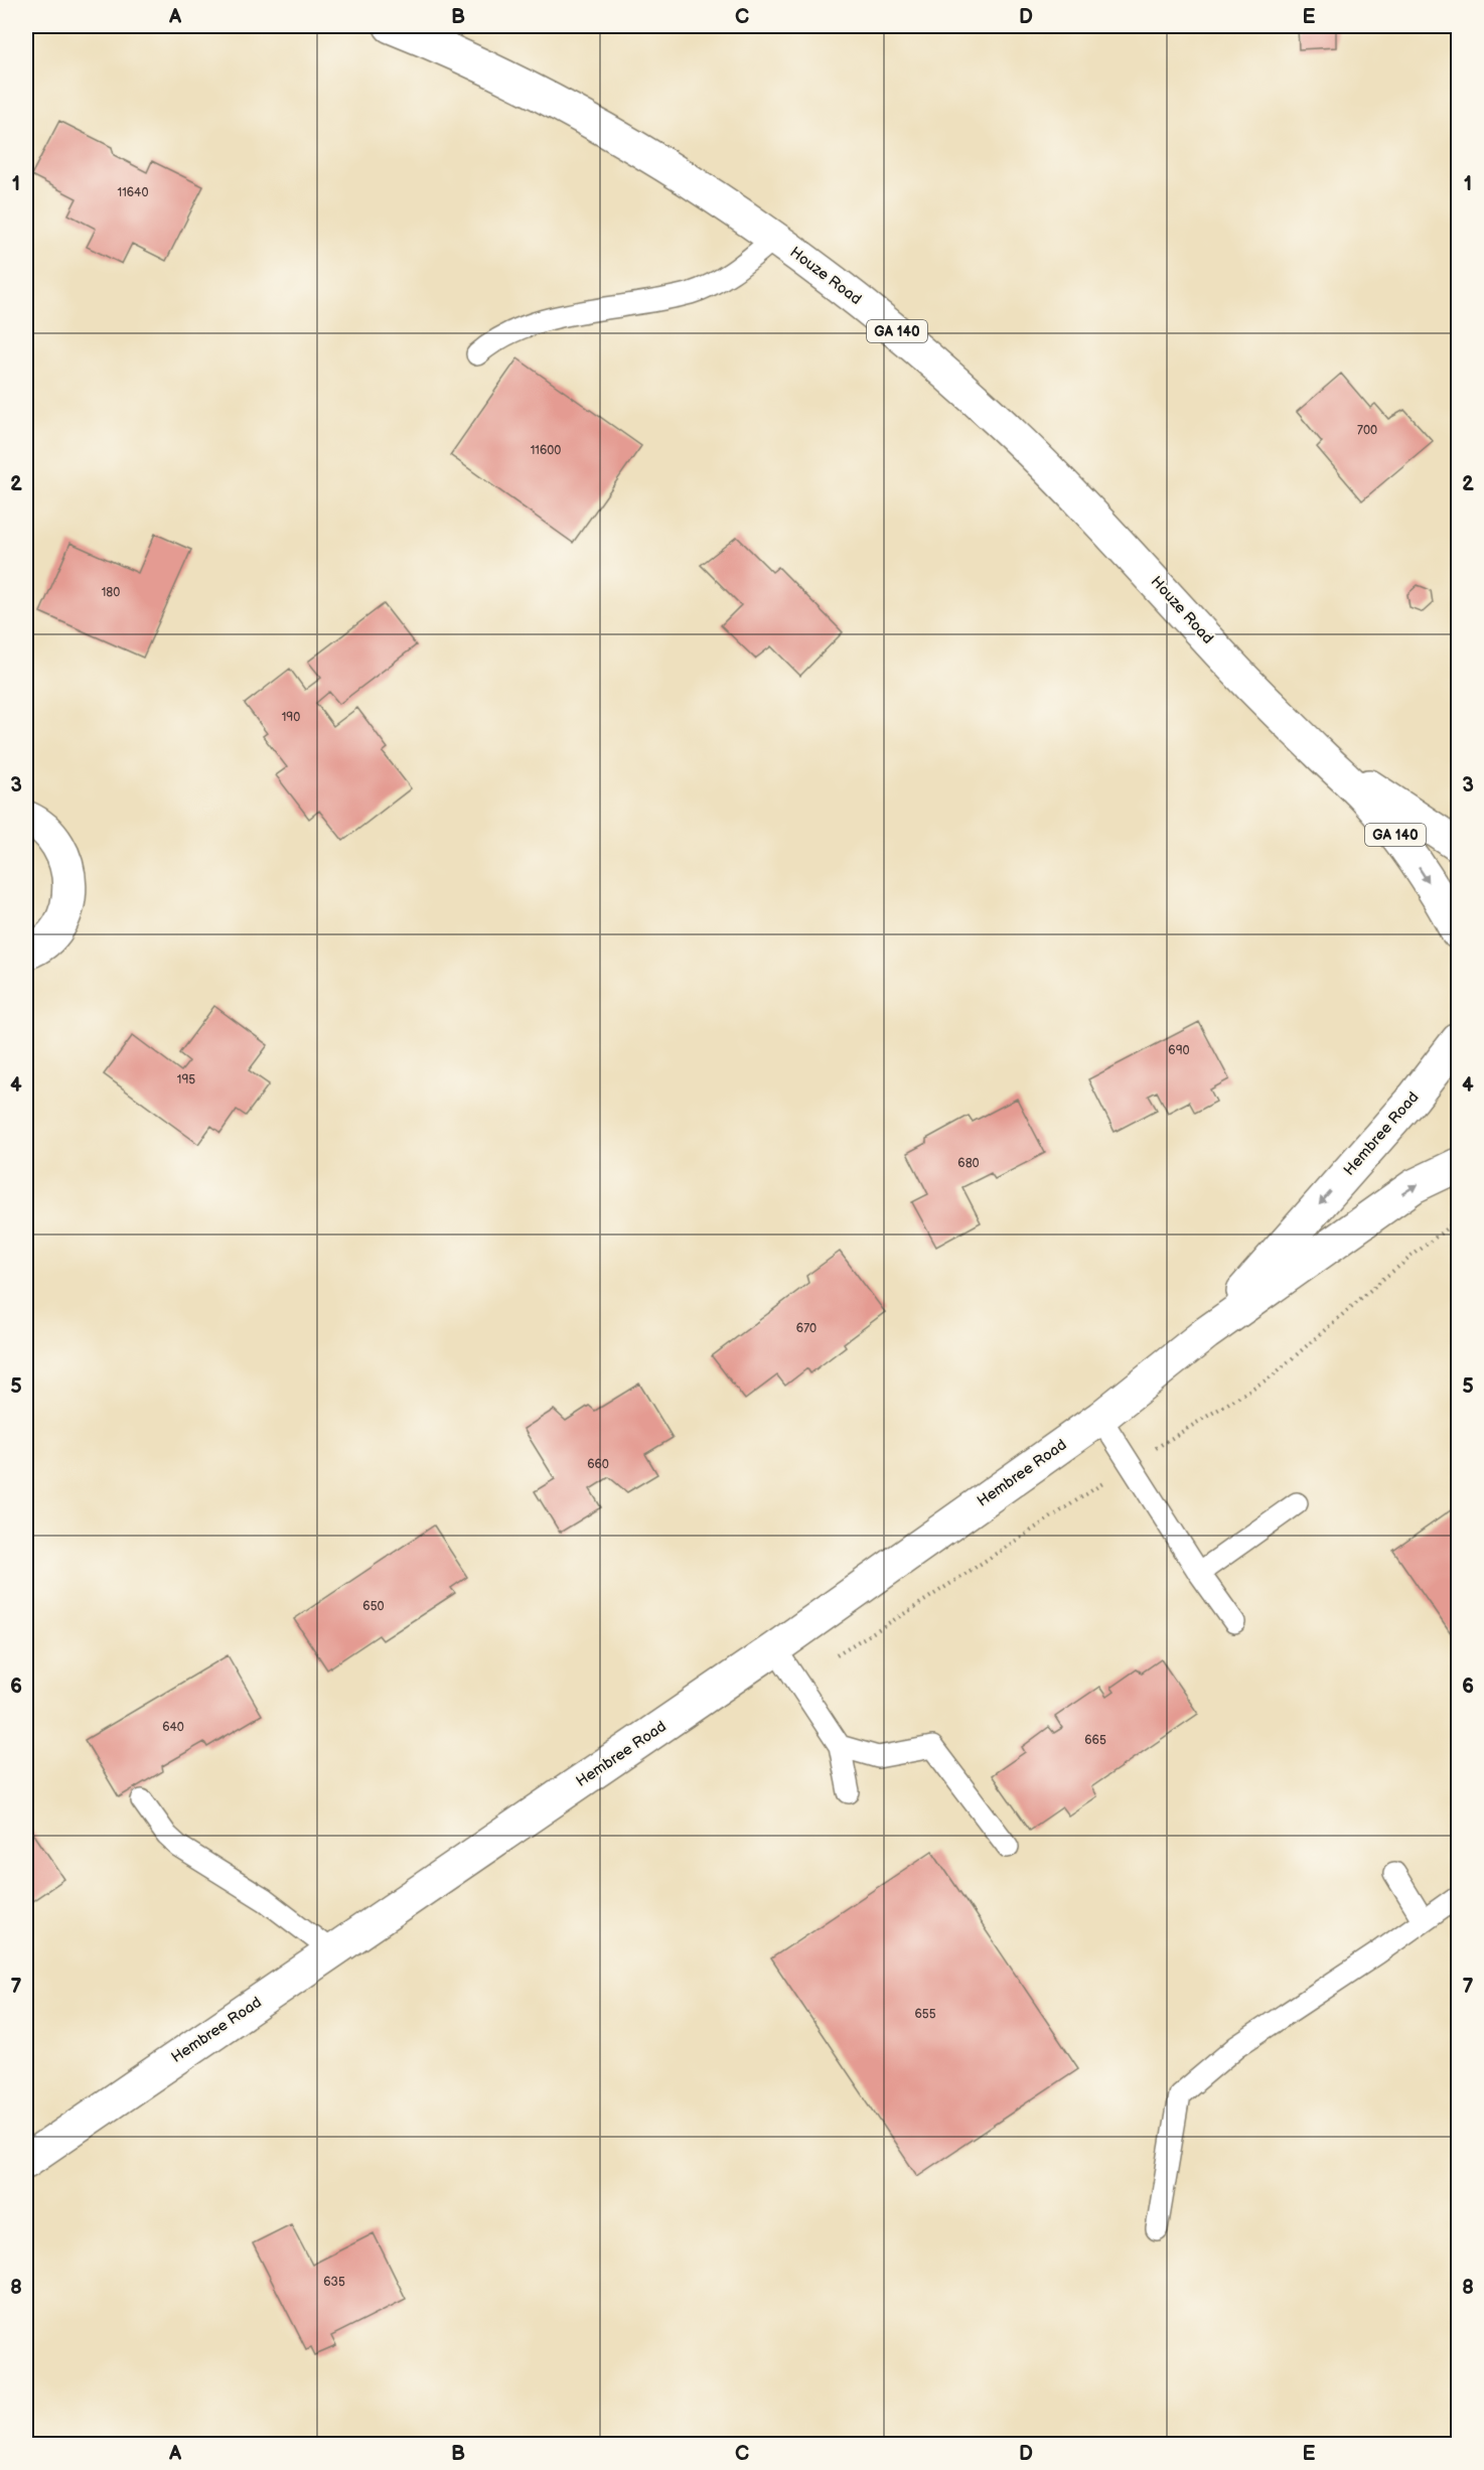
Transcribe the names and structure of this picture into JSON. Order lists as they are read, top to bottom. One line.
{"streets":{"street":["Houze Road","GA 140","Hembree Road"]},"house_numbers":["11640","700","11600","180","190","690","195","680","670","660","650","640","665","655","635"],"grid":{"columns":["A","B","C","D","E"],"rows":["1","2","3","4","5","6","7","8"]}}
